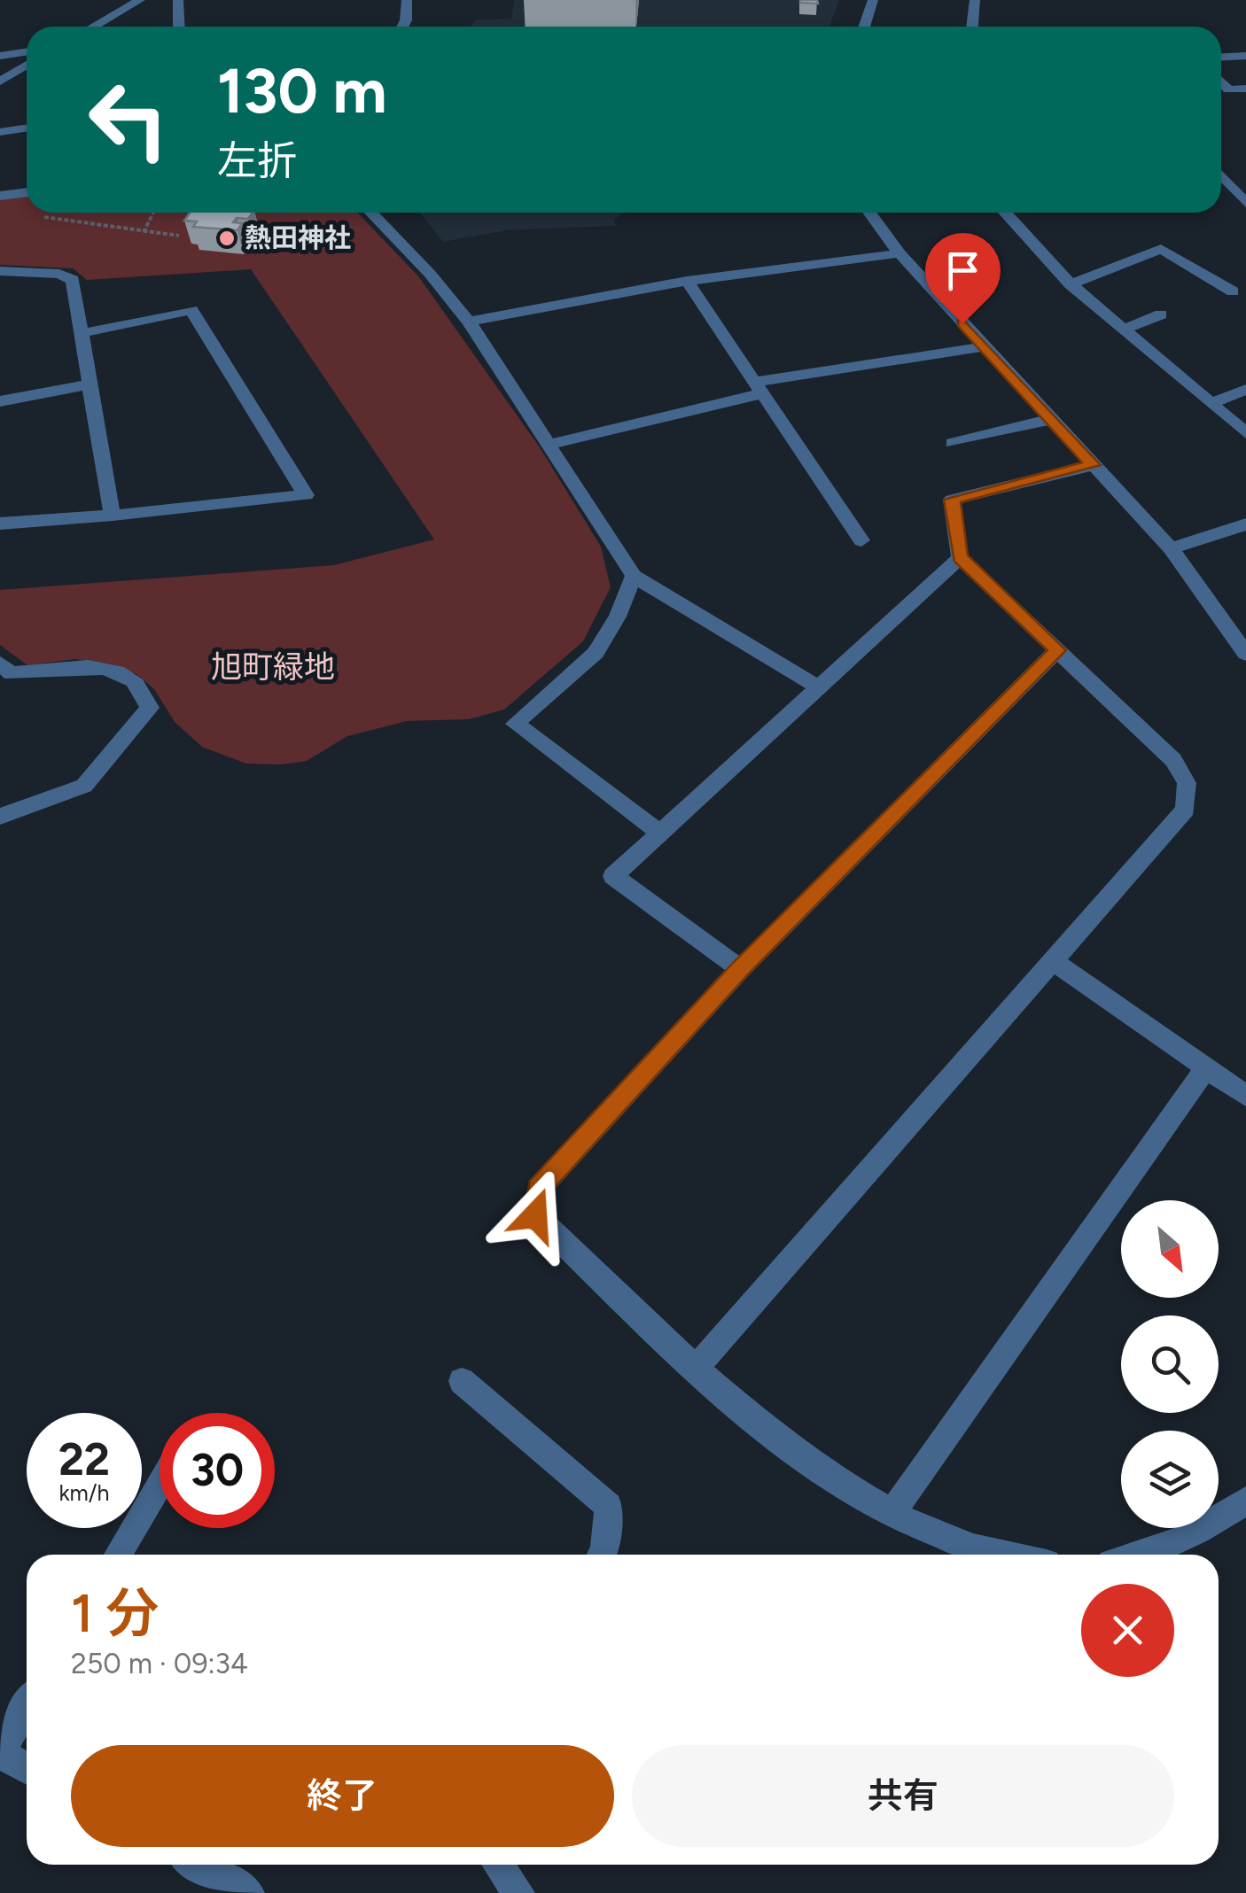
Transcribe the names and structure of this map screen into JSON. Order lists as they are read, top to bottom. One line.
{"parks":["旭町緑地"],"places":["熱田神社"],"north":"bottom right","page":{"turn":["130 m","左折"],"speed":"22 km/h","limit":"30","heading":["1 分","250 m · 09:34"],"buttons":["終了","共有"]}}
